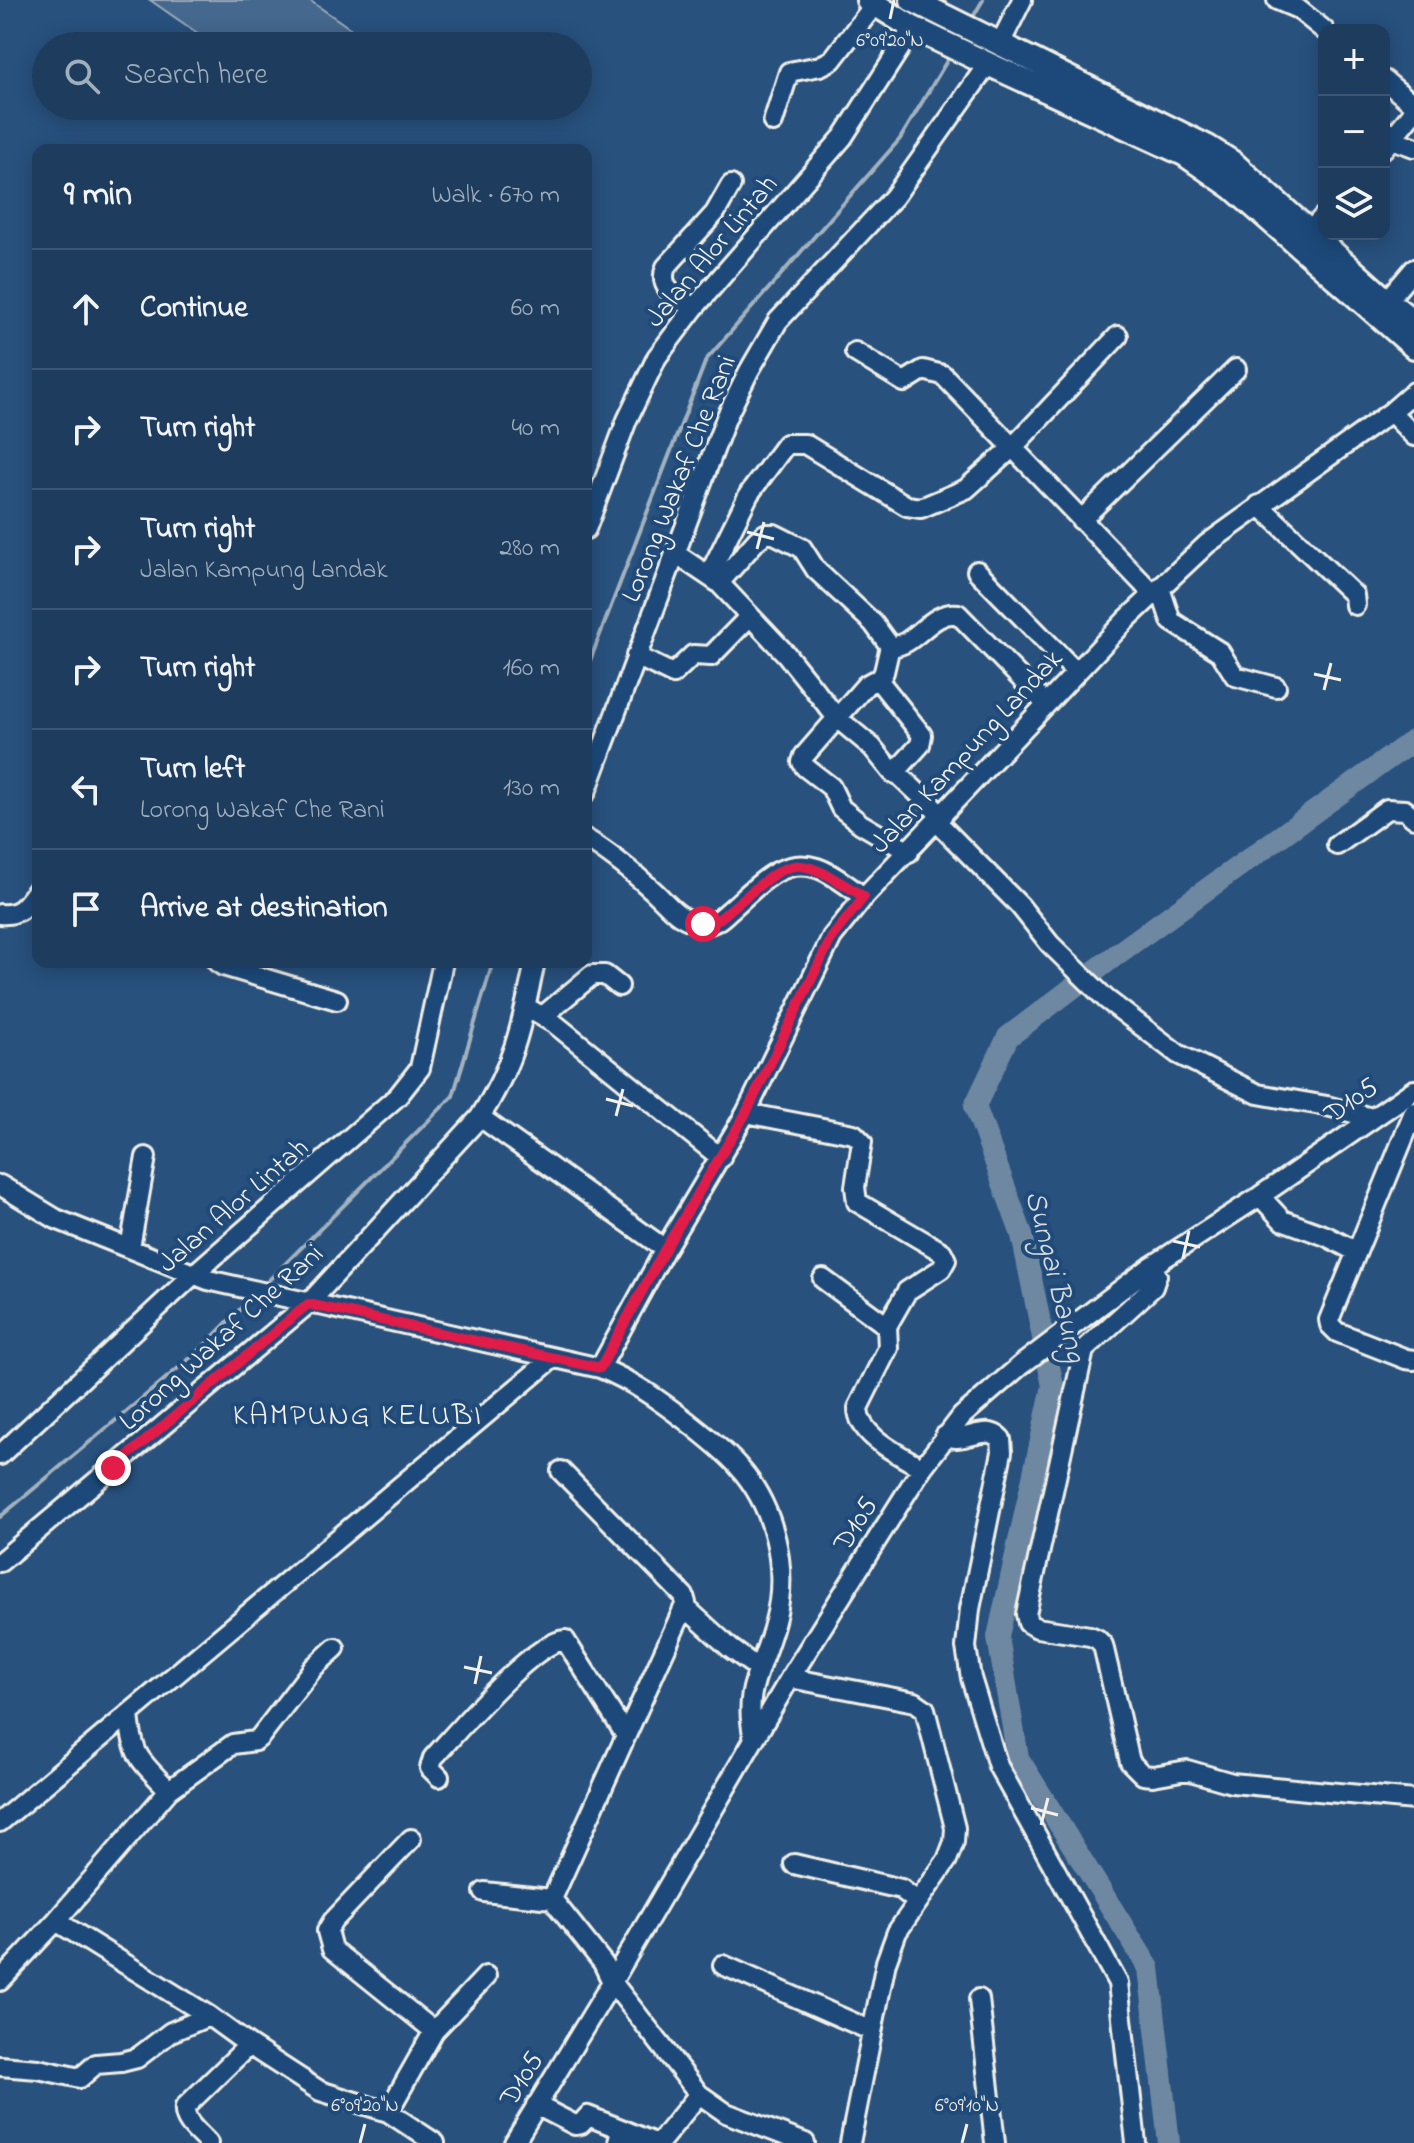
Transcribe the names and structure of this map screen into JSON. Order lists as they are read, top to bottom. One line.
{"streets":{"street":["Jalan Alor Lintah","Lorong Wakaf Che Rani","Jalan Kampung Landak","D105"]},"districts":["KAMPUNG KELUBI"],"water":["Sungai Baung"],"page":{"map_buttons":["+","−"],"search":"Search here","heading":["9 min","Walk · 670 m"],"list":[["Continue","60 m"],["Turn right","40 m"],["Turn right","Jalan Kampung Landak","280 m"],["Turn right","160 m"],["Turn left","Lorong Wakaf Che Rani","130 m"],"Arrive at destination"]},"coordinates":["6°09'20\"N","6°09'10\"N"]}
